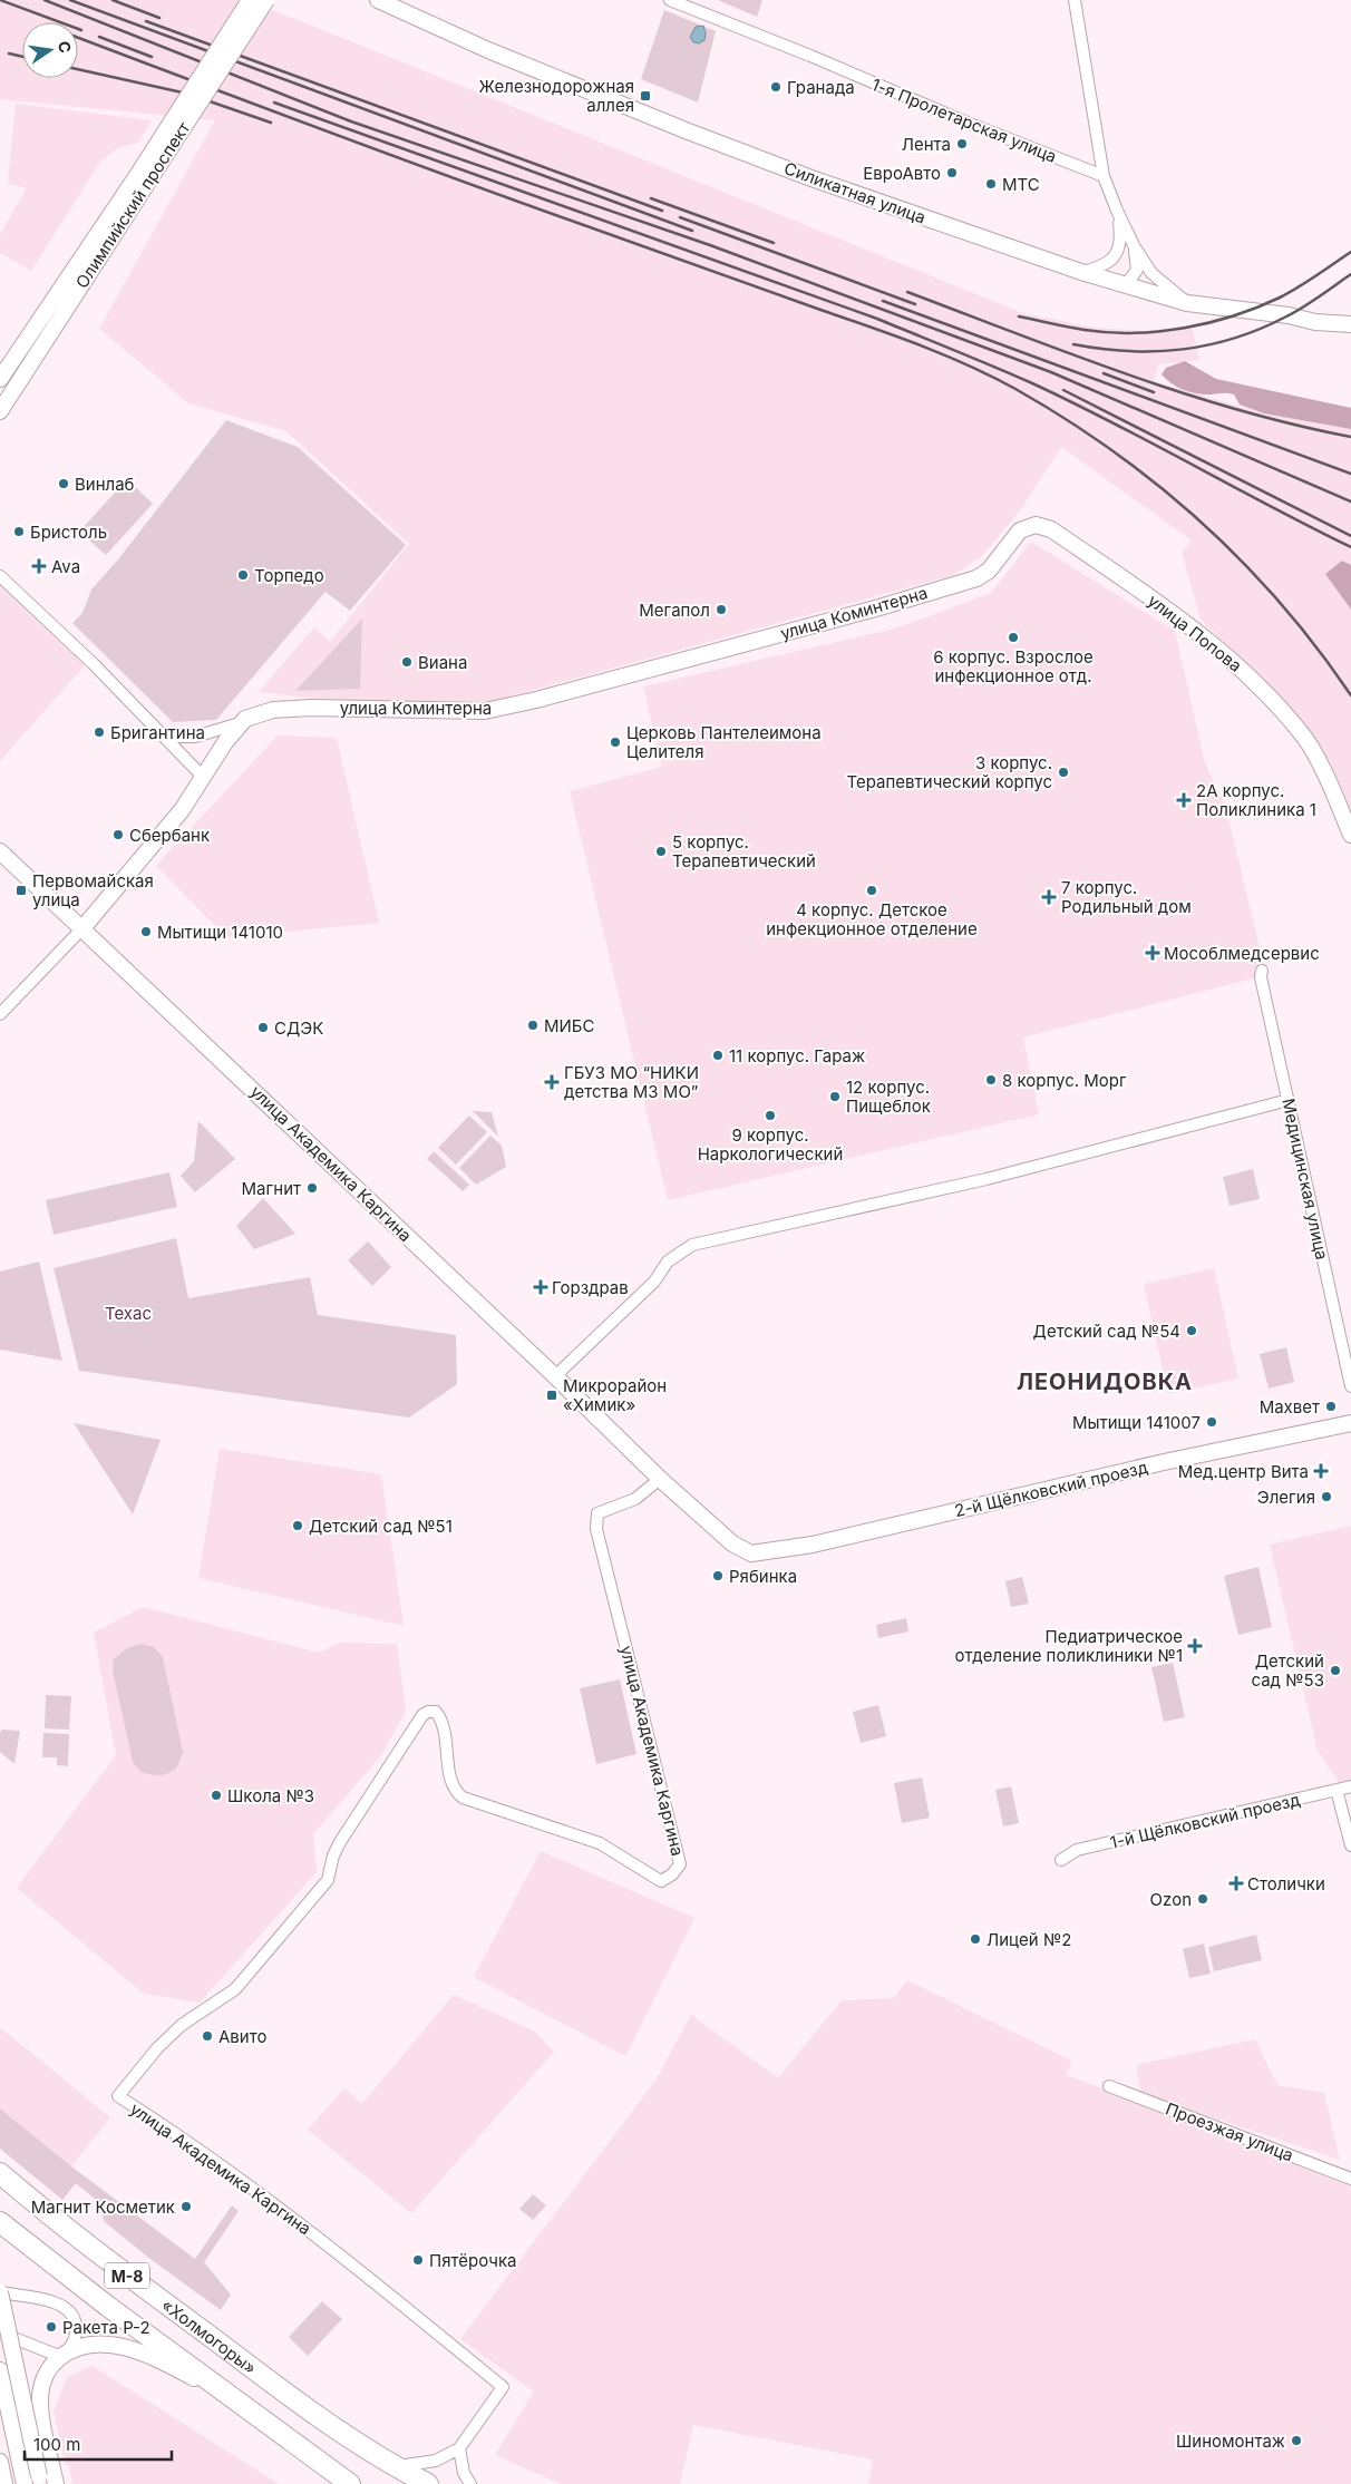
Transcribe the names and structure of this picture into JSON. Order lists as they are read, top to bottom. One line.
{"streets":{"highway":["М-8","«Холмогоры»"],"street":["1-я Пролетарская улица","Силикатная улица","Олимпийский проспект","улица Коминтерна","улица Попова","улица Академика Каргина","Медицинская улица","2-й Щёлковский проезд","1-й Щёлковский проезд","Проезжая улица"]},"crossings":[["улица Коминтерна","улица Попова"],["улица Академика Каргина","2-й Щёлковский проезд"],["улица Академика Каргина","«Холмогоры»"]],"districts":["ЛЕОНИДОВКА"],"parks":["Техас"],"places":{"other":["Гранада","Лента","ЕвроАвто","МТС","Винлаб","Бристоль","Торпедо","Мегапол","6 корпус. Взрослое инфекционное отд.","Виана","Бригантина","Церковь Пантелеимона Целителя","3 корпус. Терапевтический корпус","Сбербанк","5 корпус. Терапевтический","4 корпус. Детское инфекционное отделение","Мытищи 141010","МИБС","СДЭК","11 корпус. Гараж","8 корпус. Морг","12 корпус. Пищеблок","9 корпус. Наркологический","Магнит","Детский сад №54","Махвет","Мытищи 141007","Элегия","Детский сад №51","Рябинка","Детский сад №53","Школа №3","Ozon","Лицей №2","Авито","Магнит Косметик","Пятёрочка","Ракета Р-2","Шиномонтаж"],"transit":["Железнодорожная аллея","Первомайская улица","Микрорайон «Химик»"],"health":["Ava","2А корпус. Поликлиника 1","7 корпус. Родильный дом","Мособлмедсервис","ГБУЗ МО “НИКИ детства МЗ МО”","Горздрав","Мед.центр Вита","Педиатрическое отделение поликлиники №1","Столички"]},"scale_bar":"100 m","north":"right"}
